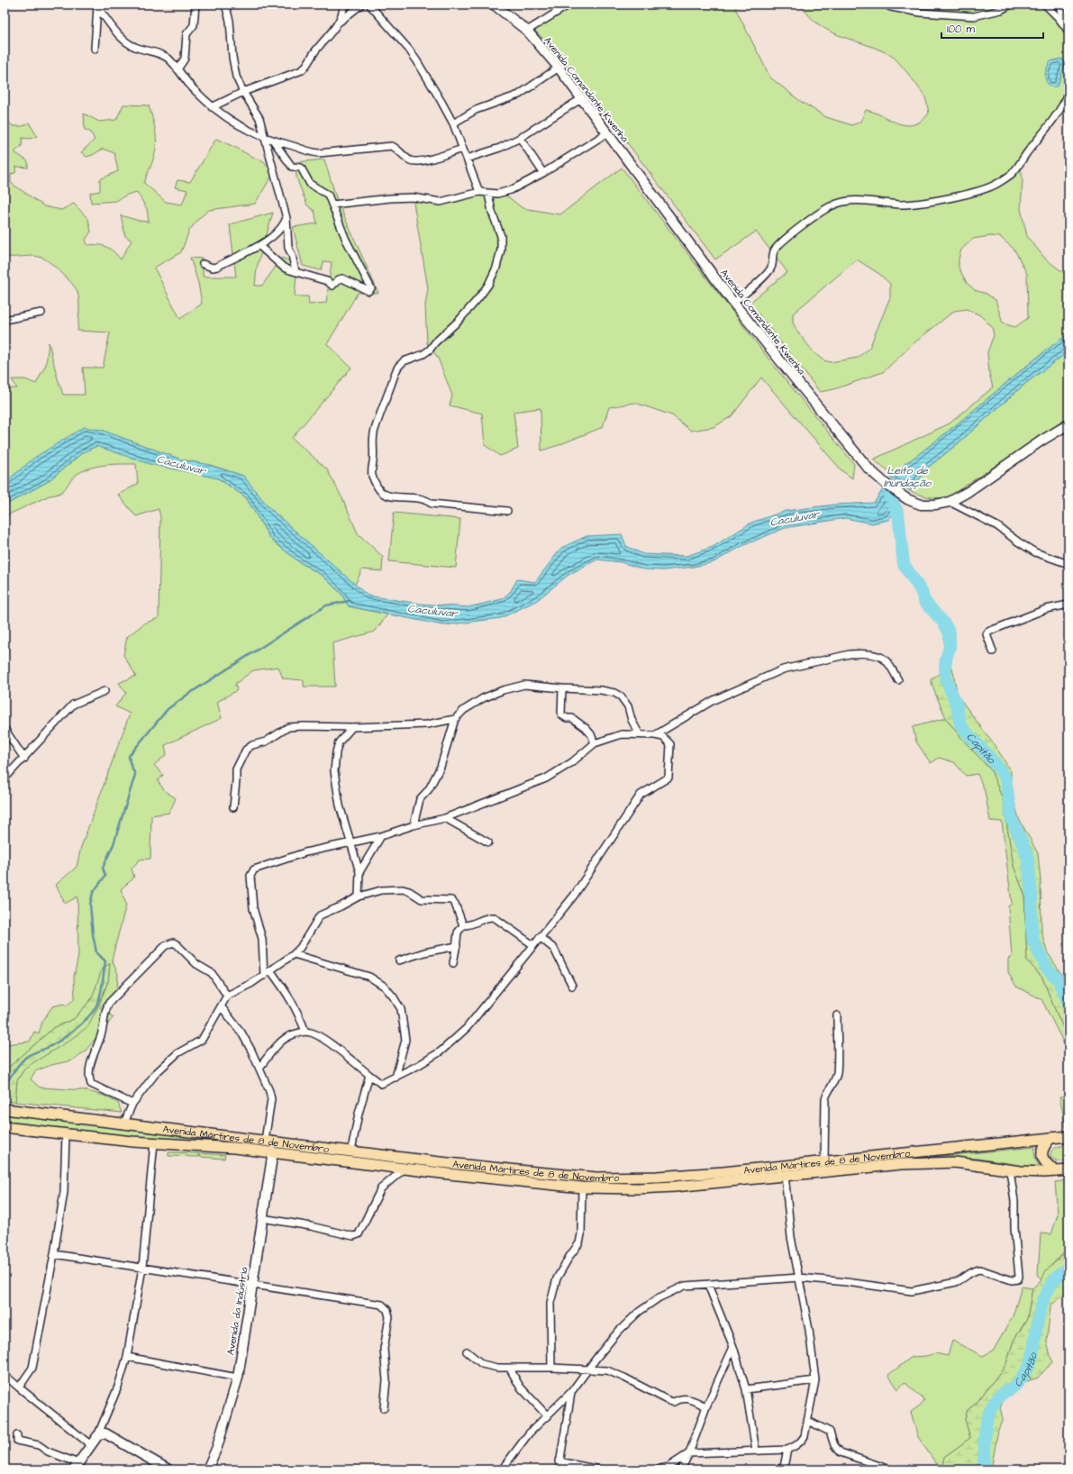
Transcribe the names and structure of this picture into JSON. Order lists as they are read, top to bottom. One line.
{"streets":{"main road":["Avenida Comandante Kwenha","Avenida Mártires de 8 de Novembro","Avenida da Indústria"]},"crossings":[["Avenida Mártires de 8 de Novembro","Avenida da Indústria"]],"water":["Caculuvar","Leito de Inundação","Capitão"],"scale_bar":"100 m"}
